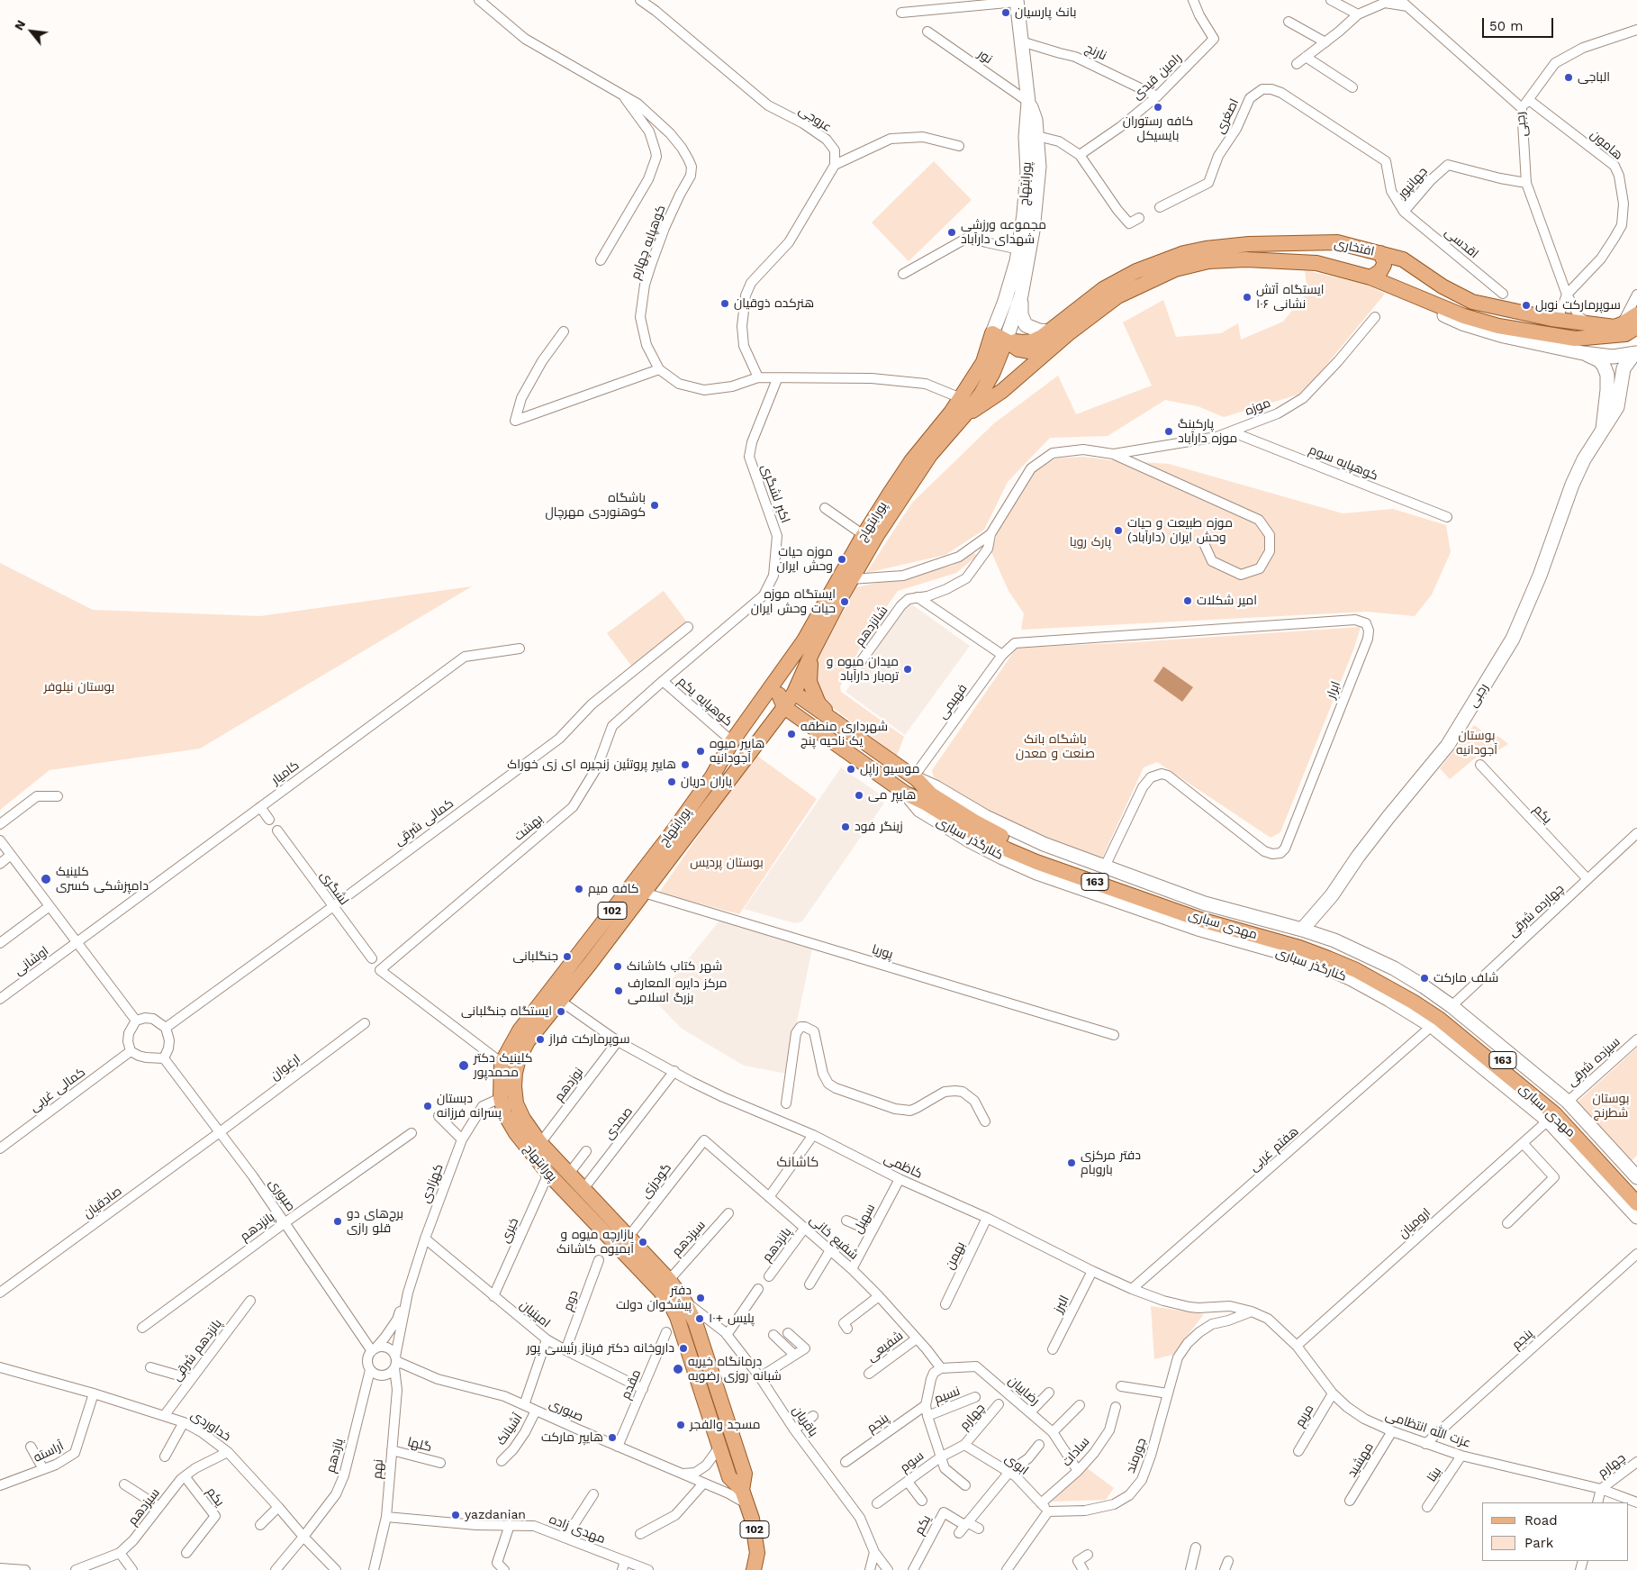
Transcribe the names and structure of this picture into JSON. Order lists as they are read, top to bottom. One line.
{"streets":{"main road":["رجبی","پورابتهاج","افتخاری","163","102","مهدی سباری"],"street":["نارنج","نور","رامین قیدی","اصغری","عروجی","هامون","جهانپور","کوهپایه چهارم","اقدسی","موزه","کوهپایه سوم","اکبر لشگری","شانزدهم","ابرار","کوهپایه یکم","فهیمی","کامیار","یکم","کمالی شرقی","بهشت","لشگری","چهارده شرقی","پوریا","اوشانی","سیزده شرقی","ارغوان","نوزدهم","کمالی غربی","صمدی","هفتم غربی","کاظمی","گودرزی","کهزادی","صبوری","صادقیان","سهیل","ارومیان","پانزدهم","خیری","شفیع خانی","سیزدهم","بهمن","دوم","البرز","امینیان","پنجم","شفیعی","پانزدهم شرقی","مقدم","رضاییان","نسیم","مریم","چهارم","باقریان","خداوردی","آشیانک","عزت الله انتظامی","گلها","آراسته","سادات","یازدهم","جورمند","مهشید","سوم","ابوی","نهم","بیتا","مهدی زاده"]},"crossings":[["نارنج","رامین قیدی"],["نارنج","پورابتهاج"],["نور","پورابتهاج"],["اصغری","جهانپور"],["رجبی","هامون"],["رجبی","جهانپور"],["رجبی","افتخاری"],["هامون","افتخاری"],["جهانپور","اقدسی"],["پورابتهاج","کوهپایه چهارم"],["پورابتهاج","افتخاری"],["پورابتهاج","کوهپایه یکم"],["پورابتهاج","بهشت"],["پورابتهاج","163"],["پورابتهاج","مهدی سباری"],["پورابتهاج","پوریا"],["پورابتهاج","نوزدهم"],["پورابتهاج","صمدی"],["پورابتهاج","کاظمی"],["پورابتهاج","گودرزی"],["پورابتهاج","کهزادی"],["پورابتهاج","صبوری"],["پورابتهاج","خیری"],["پورابتهاج","سیزدهم"],["پورابتهاج","باقریان"],["کوهپایه چهارم","اکبر لشگری"],["موزه","کوهپایه سوم"],["اکبر لشگری","کوهپایه یکم"],["اکبر لشگری","بهشت"],["ابرار","فهیمی"],["کوهپایه یکم","بهشت"],["فهیمی","163"],["کامیار","اوشانی"],["یکم","چهارده شرقی"],["یکم","سیزدهم"],["کمالی شرقی","لشگری"],["کمالی شرقی","کمالی غربی"],["کمالی شرقی","صبوری"],["163","چهارده شرقی"],["163","مهدی سباری"],["163","هفتم غربی"],["چهارده شرقی","مهدی سباری"],["چهارده شرقی","هفتم غربی"],["مهدی سباری","سیزده شرقی"],["مهدی سباری","هفتم غربی"],["مهدی سباری","ارومیان"],["سیزده شرقی","ارومیان"],["ارغوان","صبوری"],["ارغوان","صادقیان"],["نوزدهم","کاظمی"],["کمالی غربی","صبوری"],["صمدی","کاظمی"],["هفتم غربی","کاظمی"],["کاظمی","سهیل"],["کاظمی","بهمن"],["کاظمی","البرز"],["کاظمی","عزت الله انتظامی"],["کاظمی","جورمند"],["گودرزی","شفیع خانی"],["کهزادی","صبوری"],["کهزادی","امینیان"],["کهزادی","یازدهم"],["کهزادی","نهم"],["صبوری","صادقیان"],["صبوری","پانزدهم"],["صبوری","مقدم"],["صبوری","آشیانک"],["صبوری","یازدهم"],["صبوری","نهم"],["سهیل","شفیع خانی"],["ارومیان","عزت الله انتظامی"],["پانزدهم","شفیع خانی"],["خیری","امینیان"],["شفیع خانی","شفیعی"],["شفیع خانی","رضاییان"],["سیزدهم","خداوردی"],["دوم","امینیان"],["امینیان","مقدم"],["پنجم","عزت الله انتظامی"],["پانزدهم شرقی","خداوردی"],["رضاییان","سادات"],["مریم","عزت الله انتظامی"],["چهارم","عزت الله انتظامی"],["چهارم","سوم"],["چهارم","ابوی"],["خداوردی","آراسته"],["خداوردی","یازدهم"],["عزت الله انتظامی","جورمند"],["عزت الله انتظامی","مهشید"],["عزت الله انتظامی","بیتا"],["گلها","نهم"],["سادات","ابوی"],["یازدهم","نهم"],["جورمند","ابوی"],["سوم","ابوی"],["نهم","مهدی زاده"]],"districts":["کاشانک"],"parks":["پارک رویا","بوستان نیلوفر","بوستان آجودانیه","باشگاه بانک صنعت و معدن","بوستان پردیس","بوستان شطرنج"],"places":["بانک پارسیان","الباجی","کافه رستوران بایسیکل","مجموعه ورزشی شهدای دارآباد","ایستگاه آتش نشانی ۱۰۶","هنرکده ذوقیان","سوپرمارکت نوبل","پارکینگ موزه دارآباد","باشگاه کوهنوردی مهرچال","موزه طبیعت و حیات وحش ایران (دارآباد)","موزه حیات وحش ایران","امیر شکلات","ایستگاه موزه حیات وحش ایران","میدان میوه و تره‌بار دارآباد","شهرداری منطقه یک ناحیه پنج","هایپر میوه آجودانیه","هایپر پروتئین زنجیره ای زی خوراک","موسیو راپل","یاران دریان","هایپر می","زینگر فود","کلینیک دامپزشکی کسری","کافه میم","جنگلبانی","شهر کتاب کاشانک","شلف مارکت","مرکز دایره المعارف بزرگ اسلامی","ایستگاه جنگلبانی","سوپرمارکت فراز","کلینیک دکتر محمدپور","دبستان پسرانه فرزانه","دفتر مرکزی باروبام","برج‌های دو قلو رازی","بازارچه میوه و آبمیوه کاشانک","دفتر پیشخوان دولت","پلیس +۱۰","داروخانه دکتر فرناز رئیسی پور","درمانگاه خیریه شبانه روزی رضویه","مسجد والفجر","هایپر مارکت","yazdanian"],"legend":["Road","Park"],"scale_bar":"50 m","north":"top left"}
